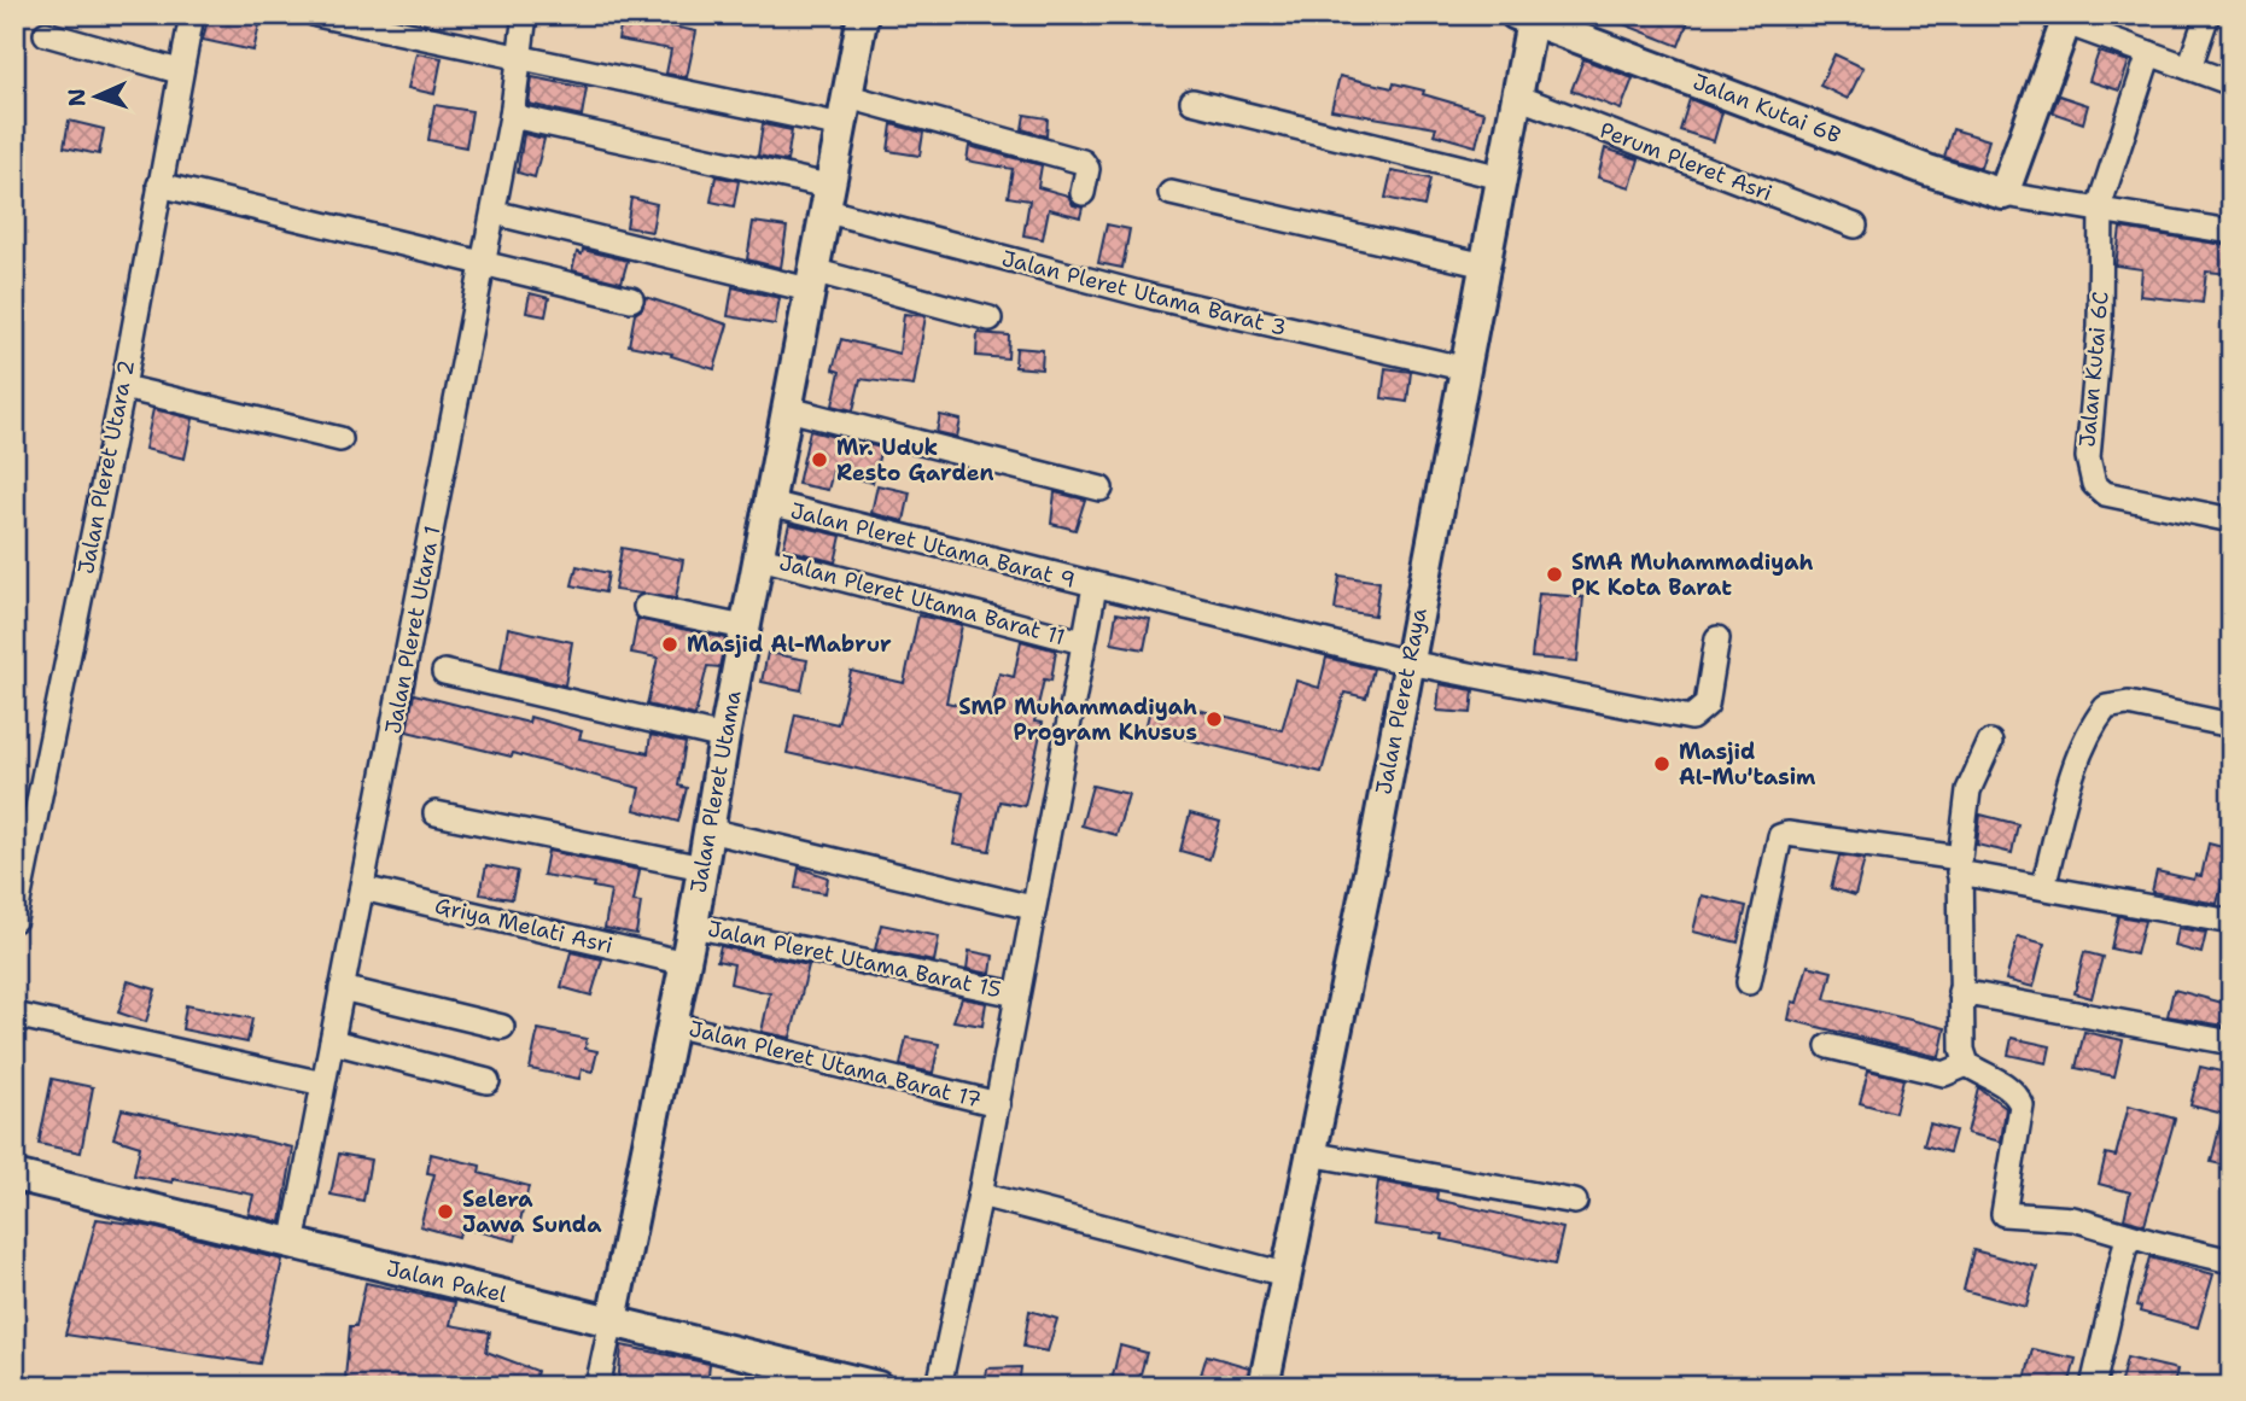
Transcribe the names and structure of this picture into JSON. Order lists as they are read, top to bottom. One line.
{"streets":{"street":["Jalan Kutai 6B","Perum Pleret Asri","Jalan Pleret Utama Barat 3","Jalan Kutai 6C","Jalan Pleret Utara 2","Jalan Pleret Utama Barat 9","Jalan Pleret Utama Barat 11","Jalan Pleret Utara 1","Jalan Pleret Raya","Jalan Pleret Utama","Griya Melati Asri","Jalan Pleret Utama Barat 15","Jalan Pleret Utama Barat 17","Jalan Pakel"]},"crossings":[["Jalan Kutai 6B","Jalan Pleret Raya"],["Perum Pleret Asri","Jalan Pleret Raya"],["Jalan Pleret Utama Barat 3","Jalan Pleret Utara 1"],["Jalan Pleret Utama Barat 3","Jalan Pleret Raya"],["Jalan Pleret Utama Barat 3","Jalan Pleret Utama"],["Jalan Pleret Utama Barat 9","Jalan Pleret Raya"],["Jalan Pleret Utama Barat 9","Jalan Pleret Utama"],["Jalan Pleret Utama Barat 11","Jalan Pleret Utama"],["Jalan Pleret Utara 1","Griya Melati Asri"],["Jalan Pleret Utara 1","Jalan Pakel"],["Jalan Pleret Utama","Griya Melati Asri"],["Jalan Pleret Utama","Jalan Pleret Utama Barat 15"],["Jalan Pleret Utama","Jalan Pleret Utama Barat 17"],["Jalan Pleret Utama","Jalan Pakel"]],"places":["Mr. Uduk Resto Garden","SMA Muhammadiyah PK Kota Barat","Masjid Al-Mabrur","SMP Muhammadiyah Program Khusus","Masjid Al-Mu'tasim","Selera Jawa Sunda"],"north":"left"}
